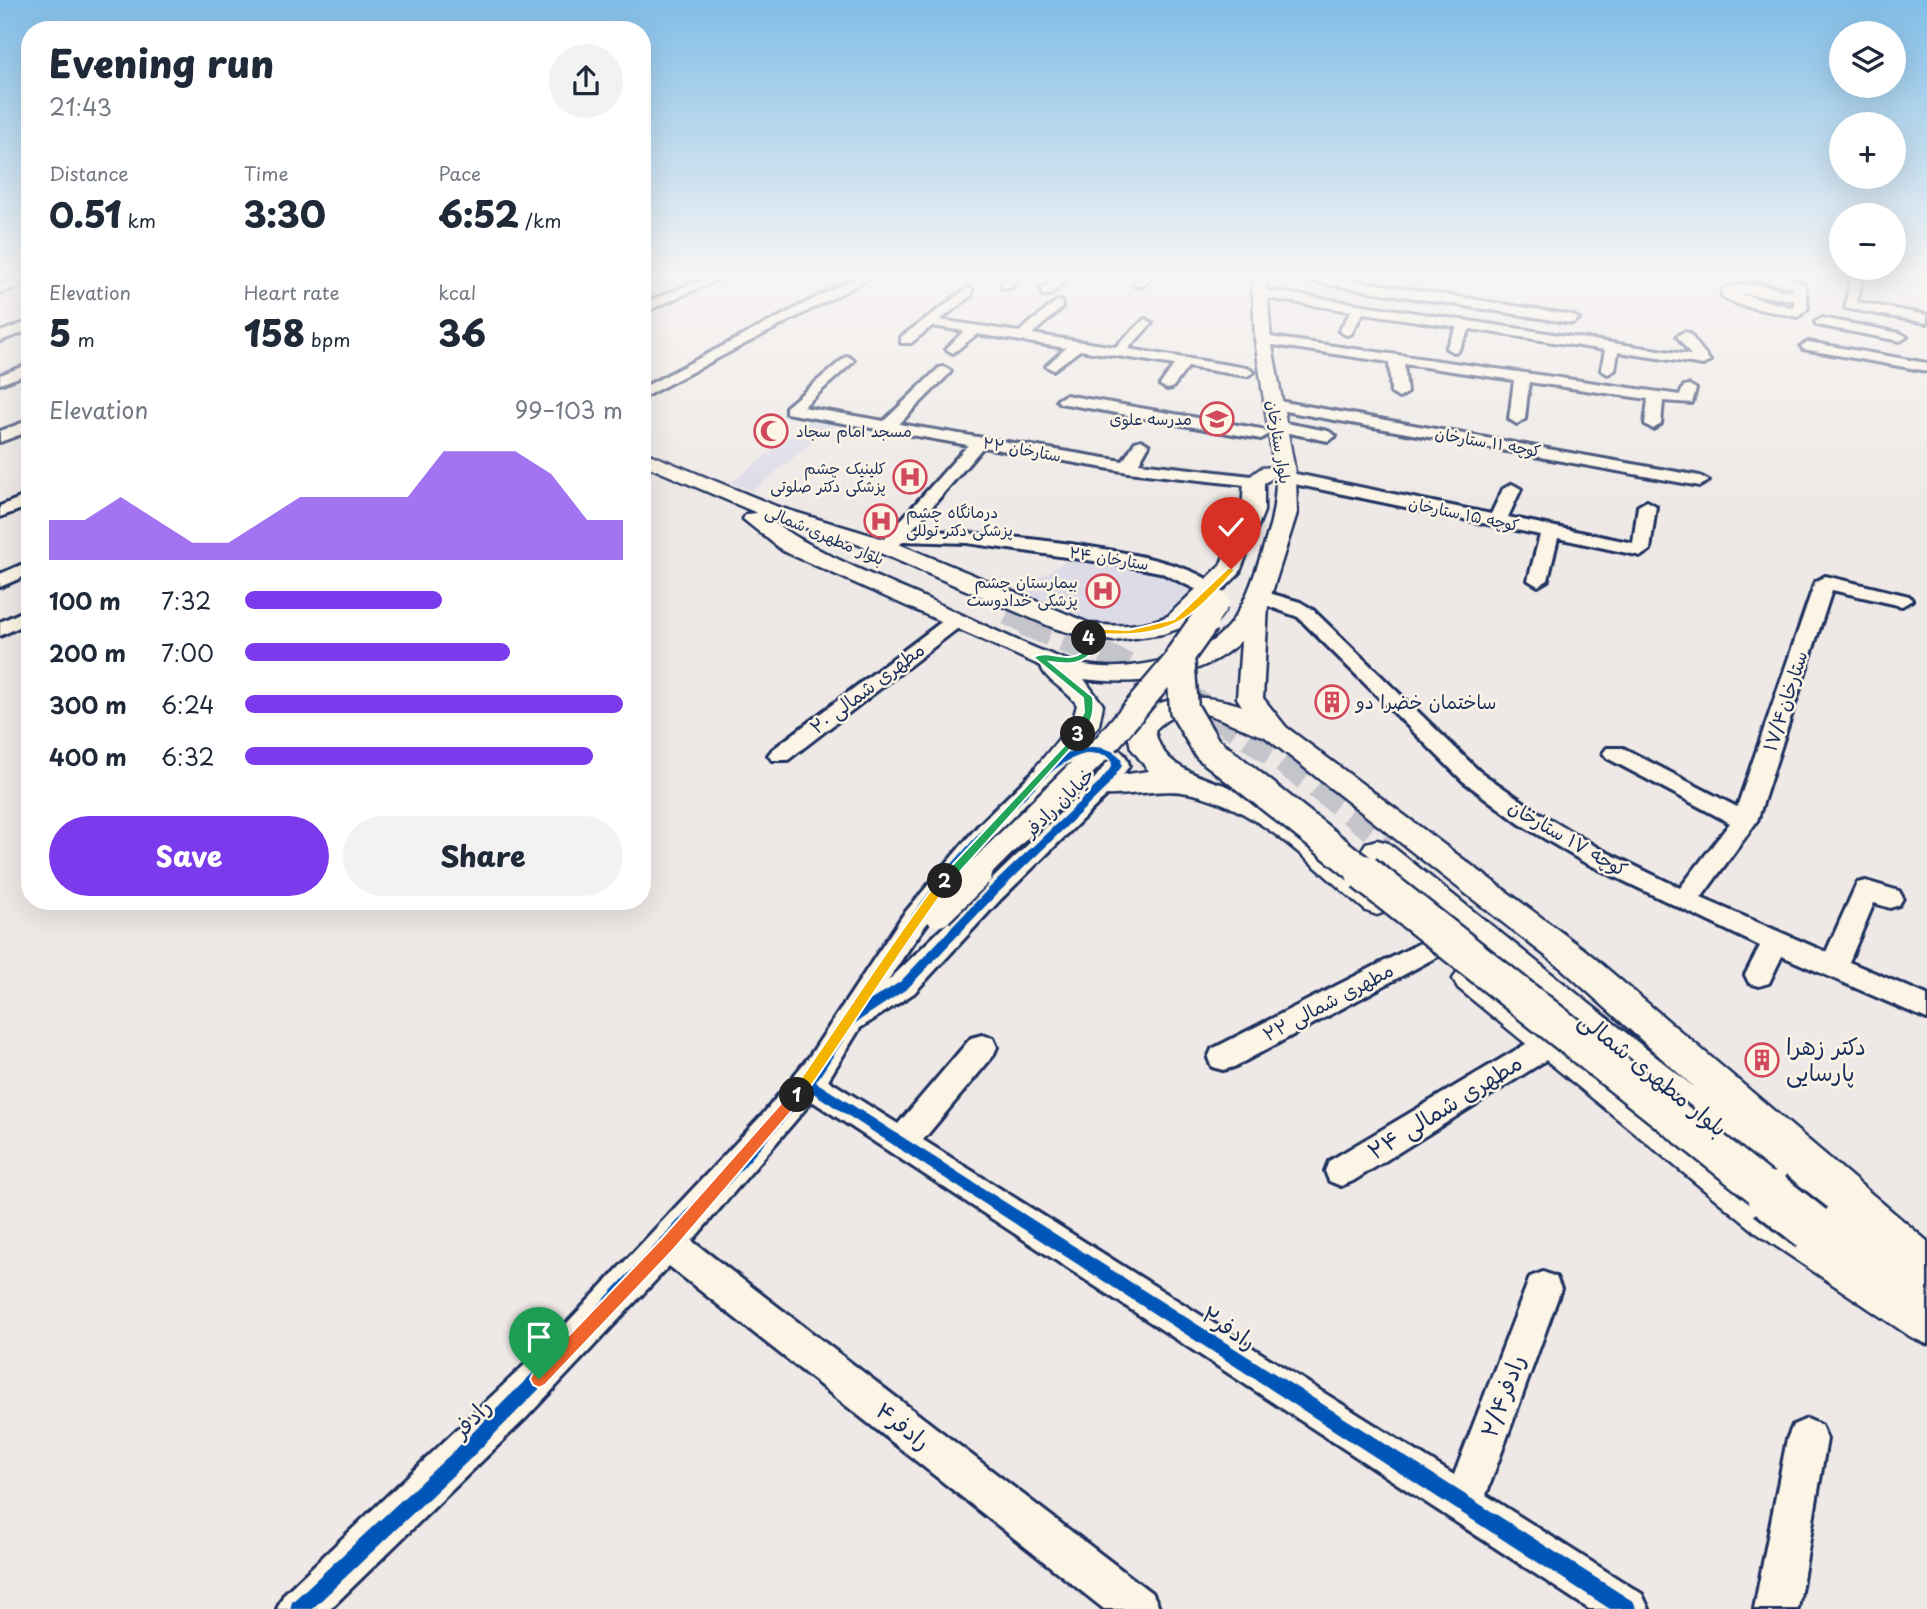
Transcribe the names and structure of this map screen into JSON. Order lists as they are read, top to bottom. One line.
{"streets":{"main road":["بلوار ستارخان","بلوار مطهرى شمالى"],"street":["کوچه ۱۱ ستارخان","۲۲ ستارخان","کوچه ۱۵ ستارخان","۲۴ ستارخان","۲۰ مطهری شمالی","ستارخان۱۷/۴","خیابان رادفر","کوچه ۱۷ ستارخان","مطهرى شمالى ۲۲","مطهرى شمالى ۲۴","رادفر۲","رادفر۲/۴","رادفر","رادفر۴"]},"crossings":[["بلوار ستارخان","کوچه ۱۱ ستارخان"],["بلوار ستارخان","۲۲ ستارخان"],["بلوار ستارخان","کوچه ۱۵ ستارخان"],["بلوار ستارخان","کوچه ۱۷ ستارخان"],["۲۲ ستارخان","کوچه ۱۵ ستارخان"],["ستارخان۱۷/۴","کوچه ۱۷ ستارخان"],["خیابان رادفر","رادفر"],["رادفر۲","رادفر۲/۴"],["رادفر۲","رادفر"],["رادفر","رادفر۴"]],"places":{"school or university":["مدرسه علوی"],"mosque":["مسجد امام سجاد"],"hospital":["کلینیک چشم پزشکی دکتر صلوتی","درمانگاه چشم پزشكی دكتر توللی","بیمارستان چشم پزشکی خدادوست"],"building":["ساختمان خضرا دو","دکتر زهرا پارسایی"]},"page":{"map_buttons":["+","−"],"heading":["Evening run","21:43"],"stats":[["Distance","0.51 km"],["Time","3:30"],["Pace","6:52 /km"],["Elevation","5 m"],["Heart rate","158 bpm"],["kcal","36"]],"chart":["Elevation","99–103 m"],"list":[{"name":"100 m","note":"7:32"},{"name":"200 m","note":"7:00"},{"name":"300 m","note":"6:24"},{"name":"400 m","note":"6:32"}],"pins":["4","3","2","1"],"buttons":["Save","Share"]}}
